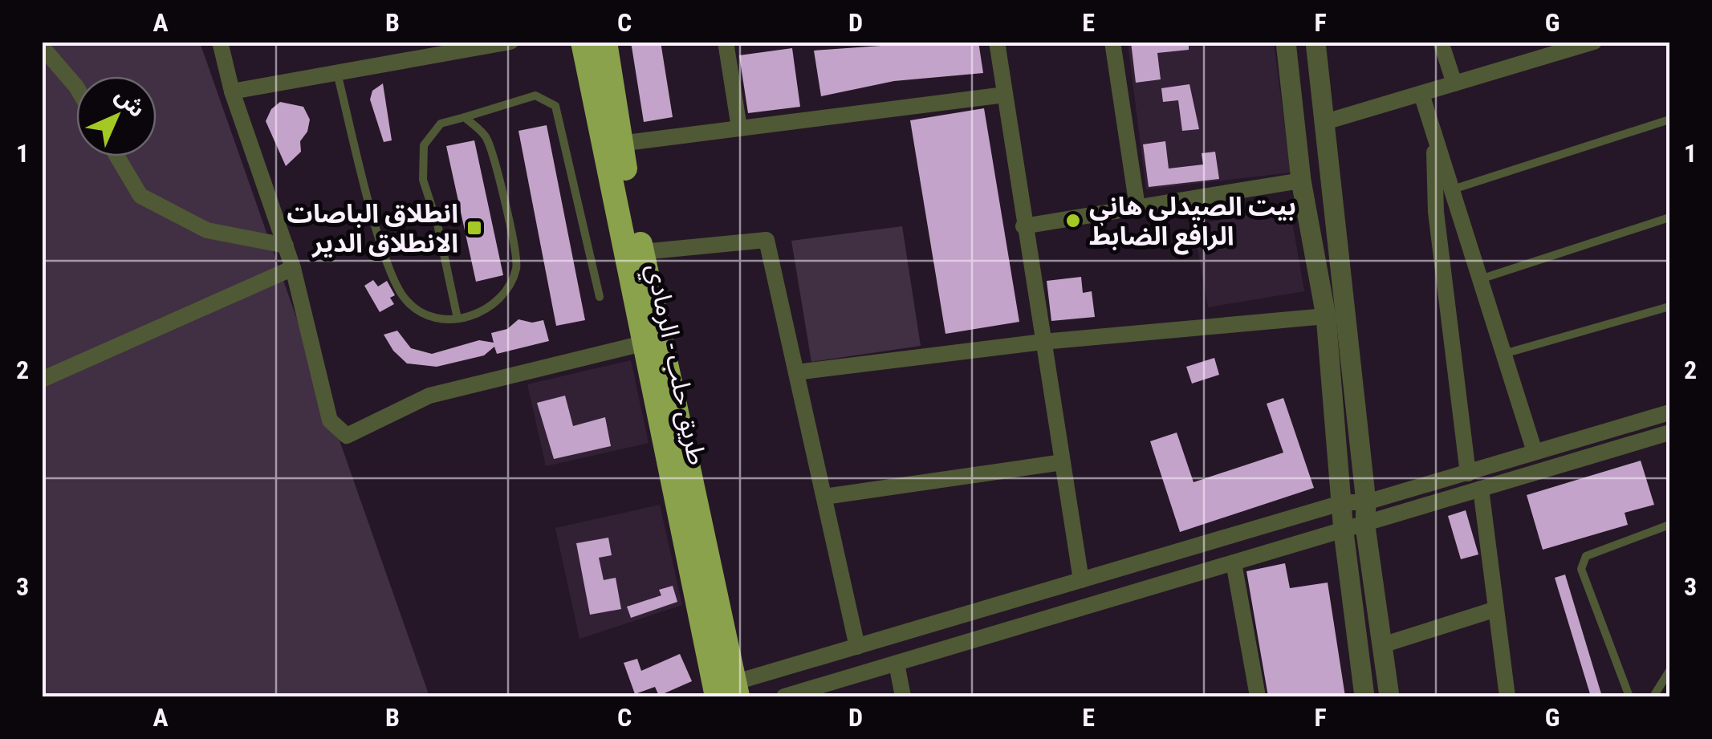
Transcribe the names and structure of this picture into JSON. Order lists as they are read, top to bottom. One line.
{"streets":{"highway":["طريق حلب - الرمادي"]},"places":{"other":["بيت الصيدلي هاني الرافع الضابط"],"transit":["انطلاق الباصات الانطلاق الدير"]},"north":"top right","grid":{"columns":["A","B","C","D","E","F","G"],"rows":["1","2","3"]}}
